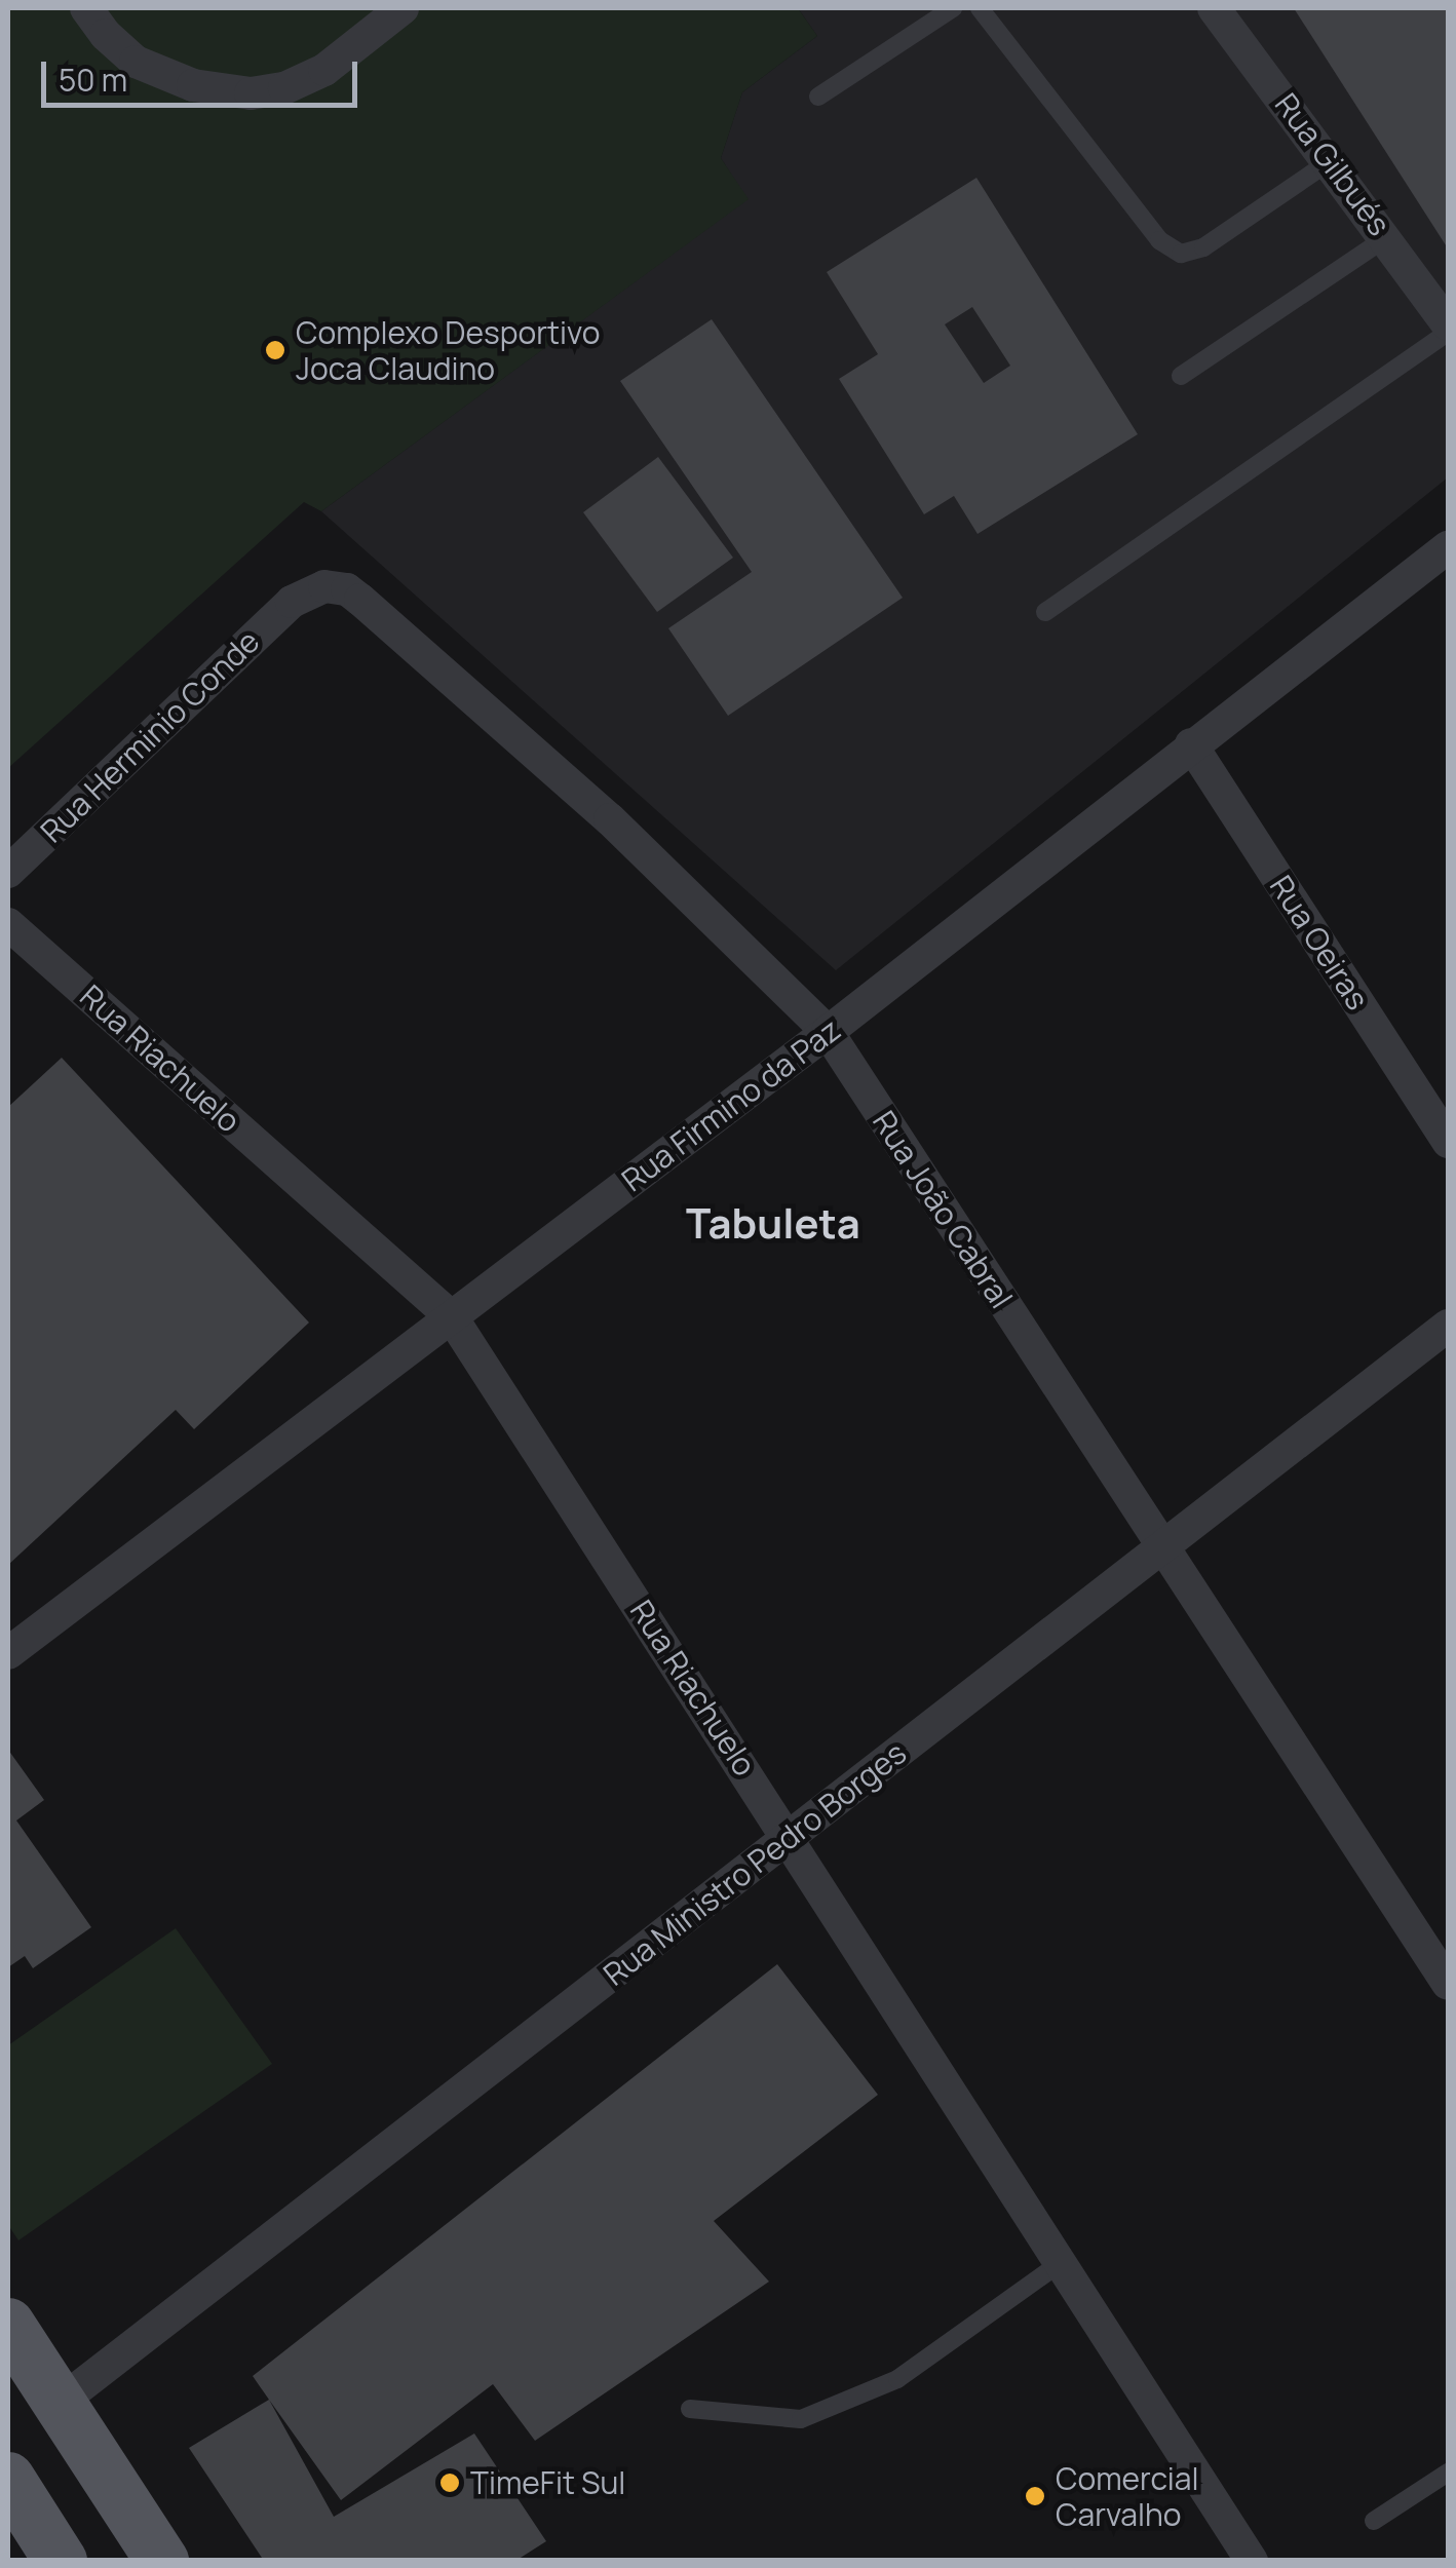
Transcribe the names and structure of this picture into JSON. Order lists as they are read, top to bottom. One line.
{"streets":{"street":["Rua Gilbués","Rua Herminio Conde","Rua Oeiras","Rua Riachuelo","Rua Firmino da Paz","Rua João Cabral","Rua Ministro Pedro Borges"]},"crossings":[["Rua Herminio Conde","Rua João Cabral"],["Rua Oeiras","Rua Firmino da Paz"],["Rua Riachuelo","Rua Firmino da Paz"],["Rua Riachuelo","Rua Ministro Pedro Borges"],["Rua Firmino da Paz","Rua João Cabral"],["Rua João Cabral","Rua Ministro Pedro Borges"]],"districts":["Tabuleta"],"places":["Complexo Desportivo Joca Claudino","TimeFit Sul","Comercial Carvalho"],"scale_bar":"50 m"}
